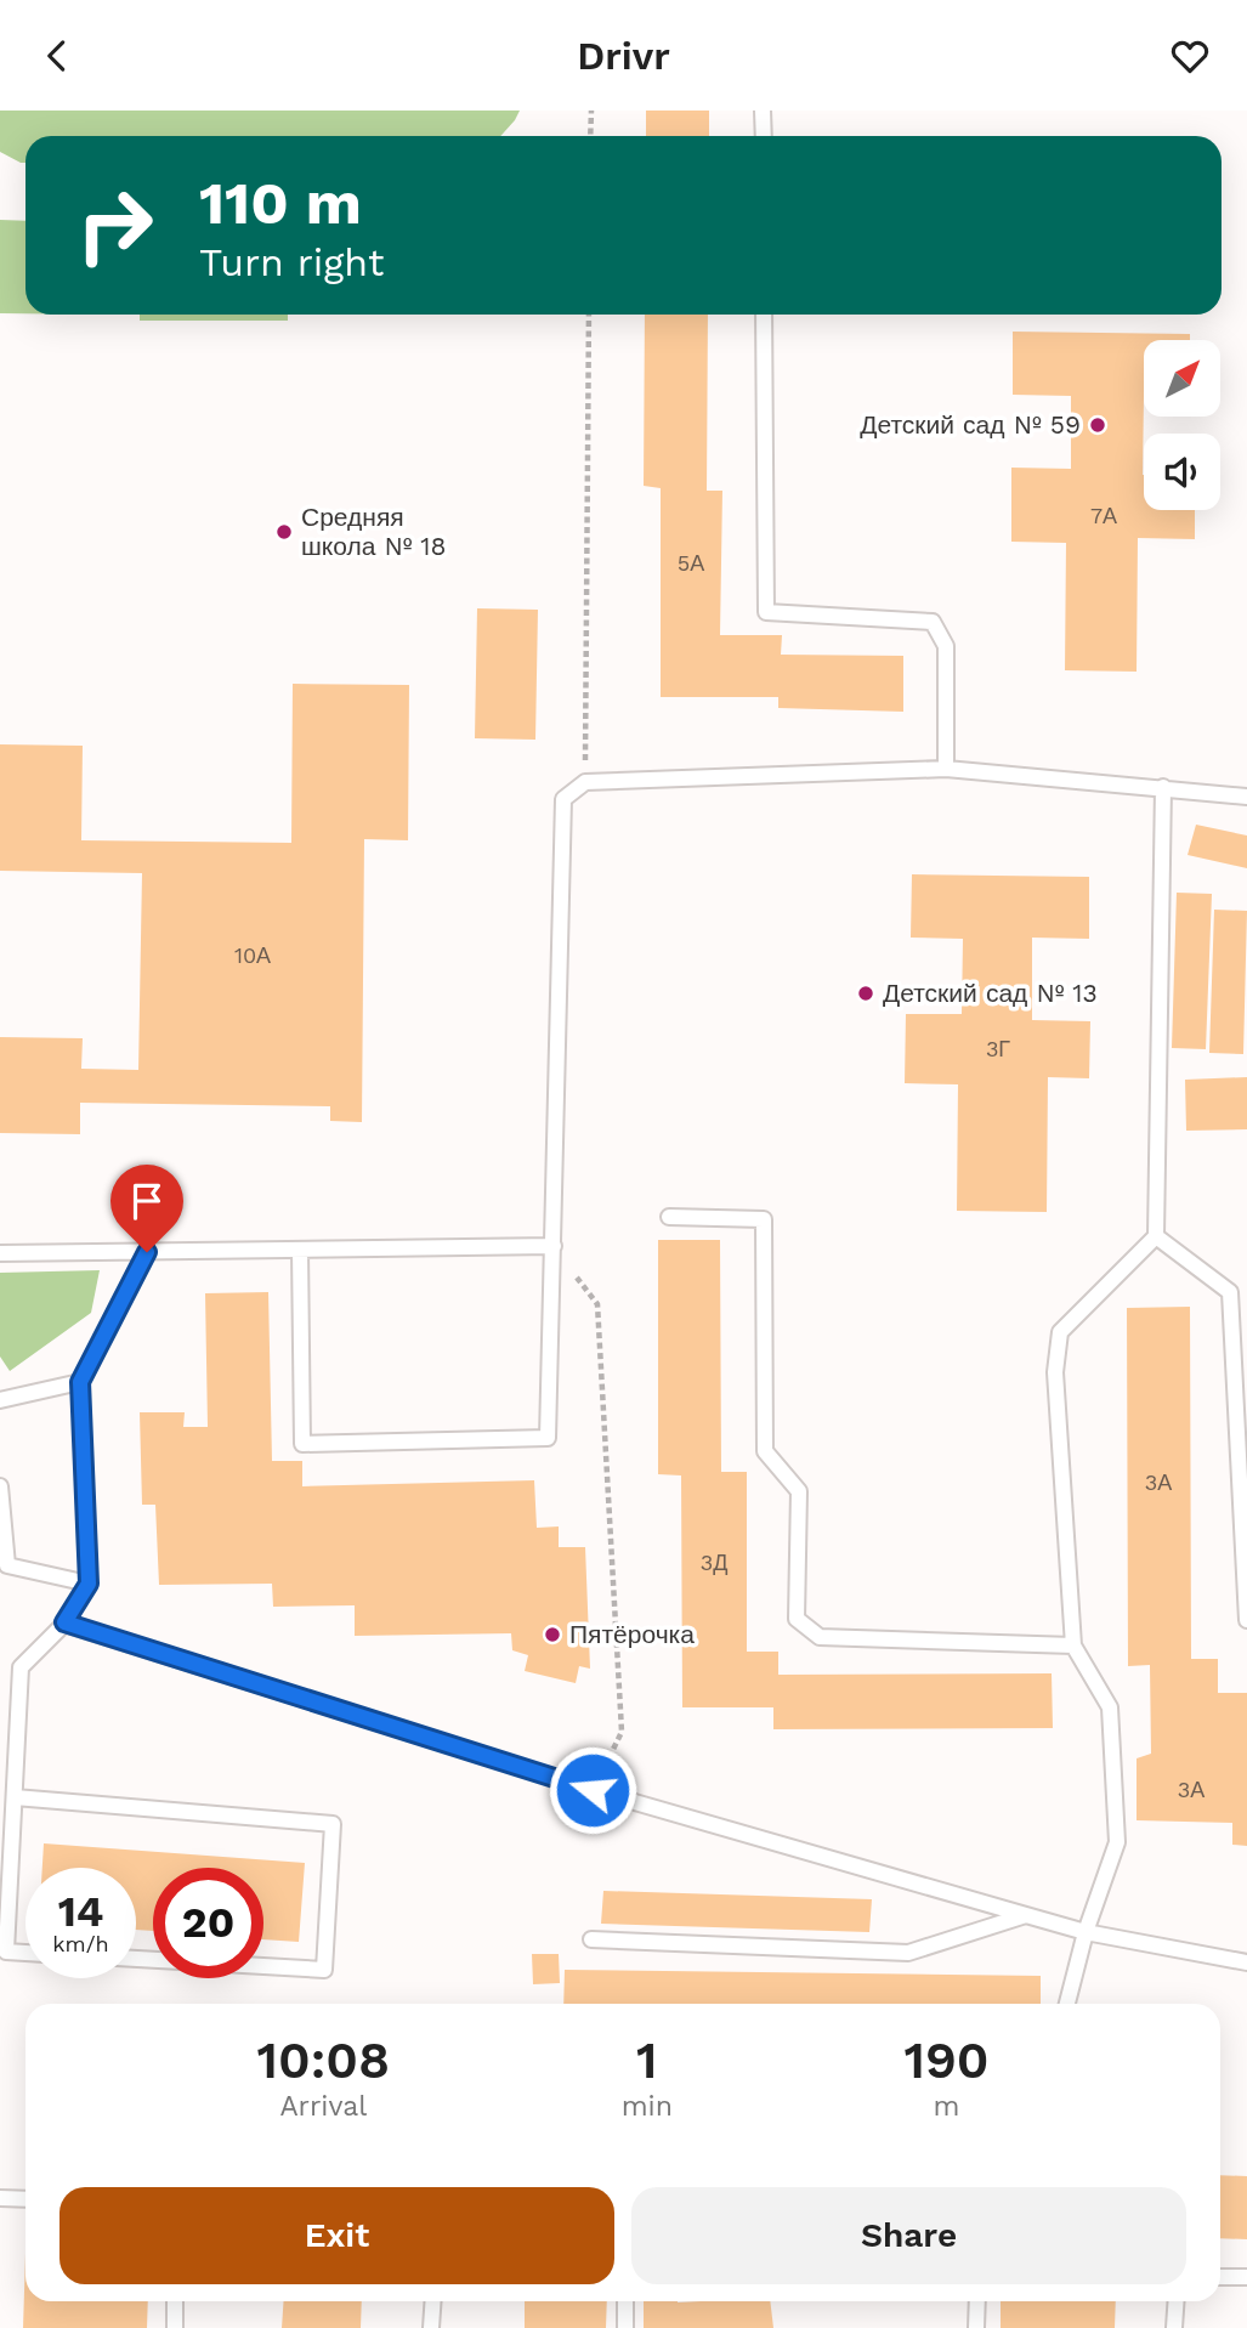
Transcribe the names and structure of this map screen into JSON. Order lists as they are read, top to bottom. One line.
{"places":["Детский сад № 59","Средняя школа № 18","Детский сад № 13","Пятёрочка"],"house_numbers":["7А","5А","10А","3Г","3А","3Д","3А"],"north":"top right","page":{"header":"Drivr","turn":["110 m","Turn right"],"speed":"14 km/h","limit":"20","eta":["10:08","Arrival","1","min","190","m"],"buttons":["Exit","Share"]}}
